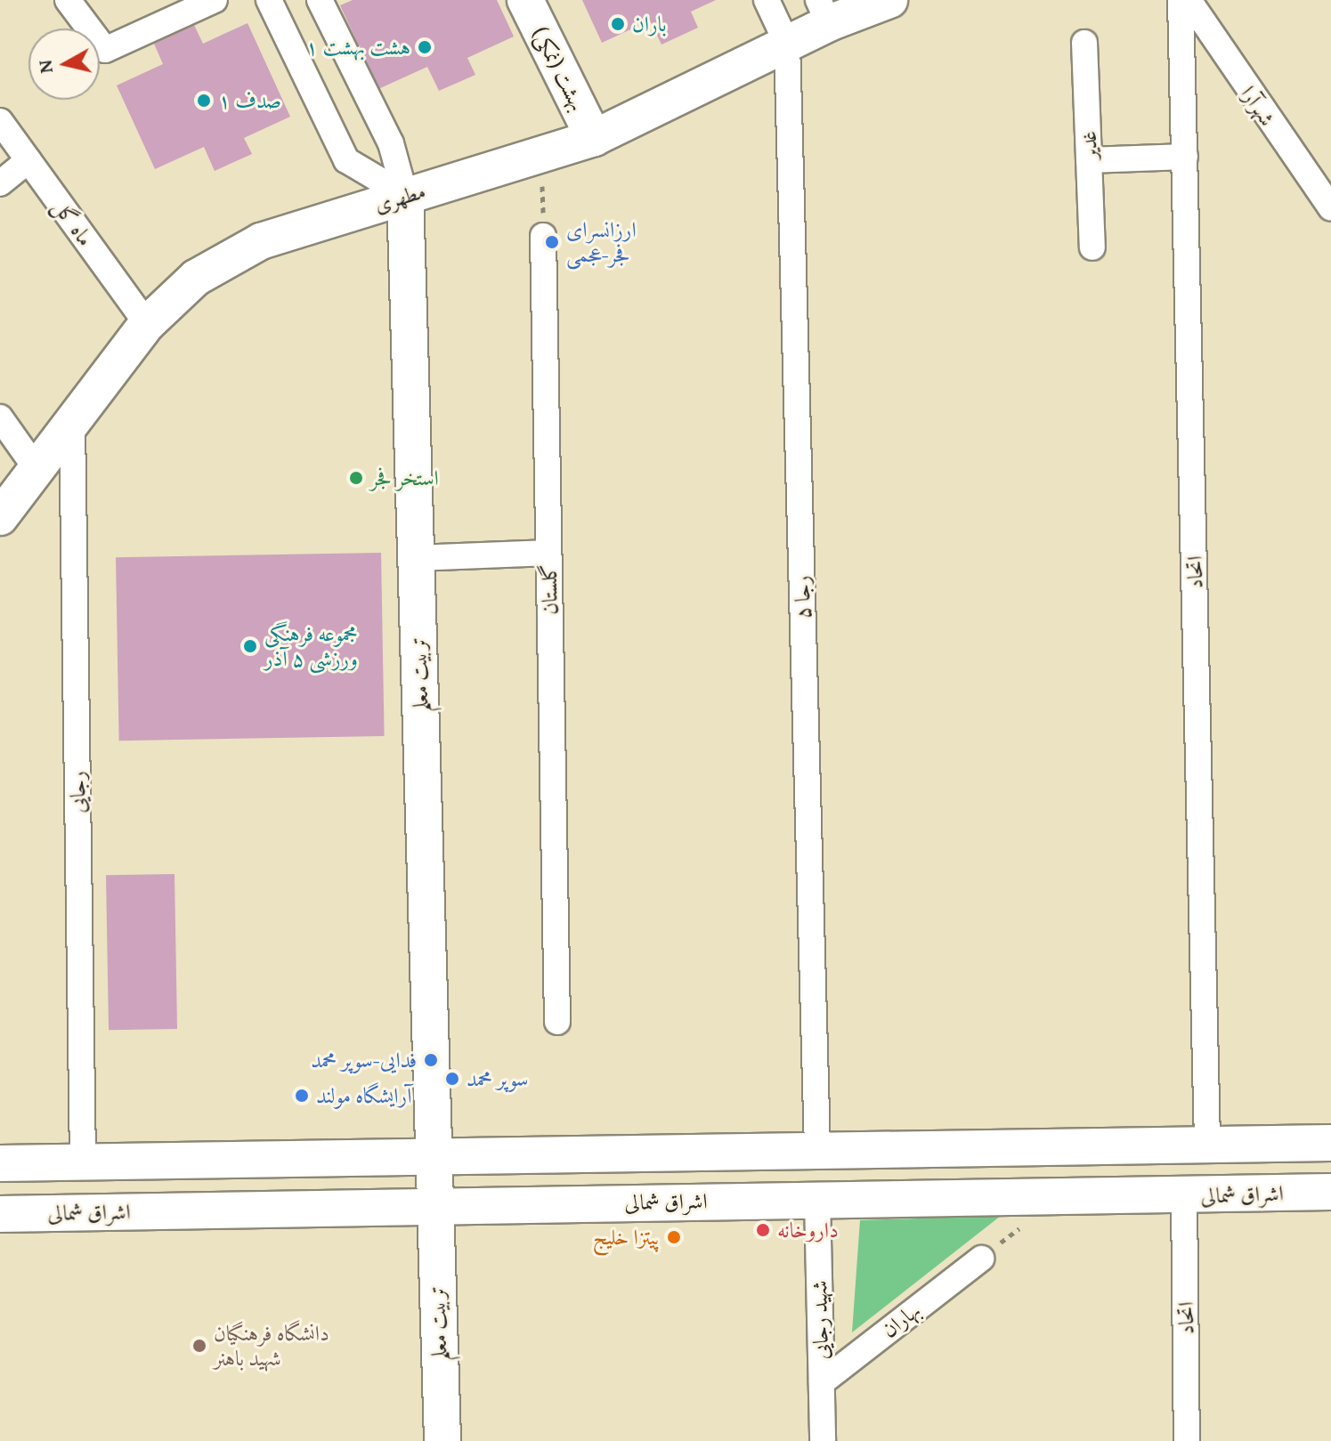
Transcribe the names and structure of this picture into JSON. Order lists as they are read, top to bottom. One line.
{"streets":{"main road":["بهشت (نمکی)","مطهری","تربیت معلم","اشراق شمالی"],"street":["شهرآرا","غدیر","ماه گل","اتحاد","گلستان","رجا ۵","رجایی","شهید رجایی","بهاران"]},"crossings":[["بهشت (نمکی)","مطهری"],["مطهری","ماه گل"],["مطهری","رجا ۵"],["مطهری","تربیت معلم"],["مطهری","رجایی"],["اتحاد","اشراق شمالی"],["تربیت معلم","اشراق شمالی"],["اشراق شمالی","شهید رجایی"],["شهید رجایی","بهاران"]],"places":["باران","هشت بهشت ۱","صدف ۱","ارزانسرای فجر-عجمی","استخر فجر","مجموعه فرهنگی ورزشی ۵ آذر","فدایی-سوپر محمد","سوپر محمد","آرایشگاه مولند","داروخانه","پیتزا خلیج","دانشگاه فرهنگیان شهید باهنر"],"north":"left"}
